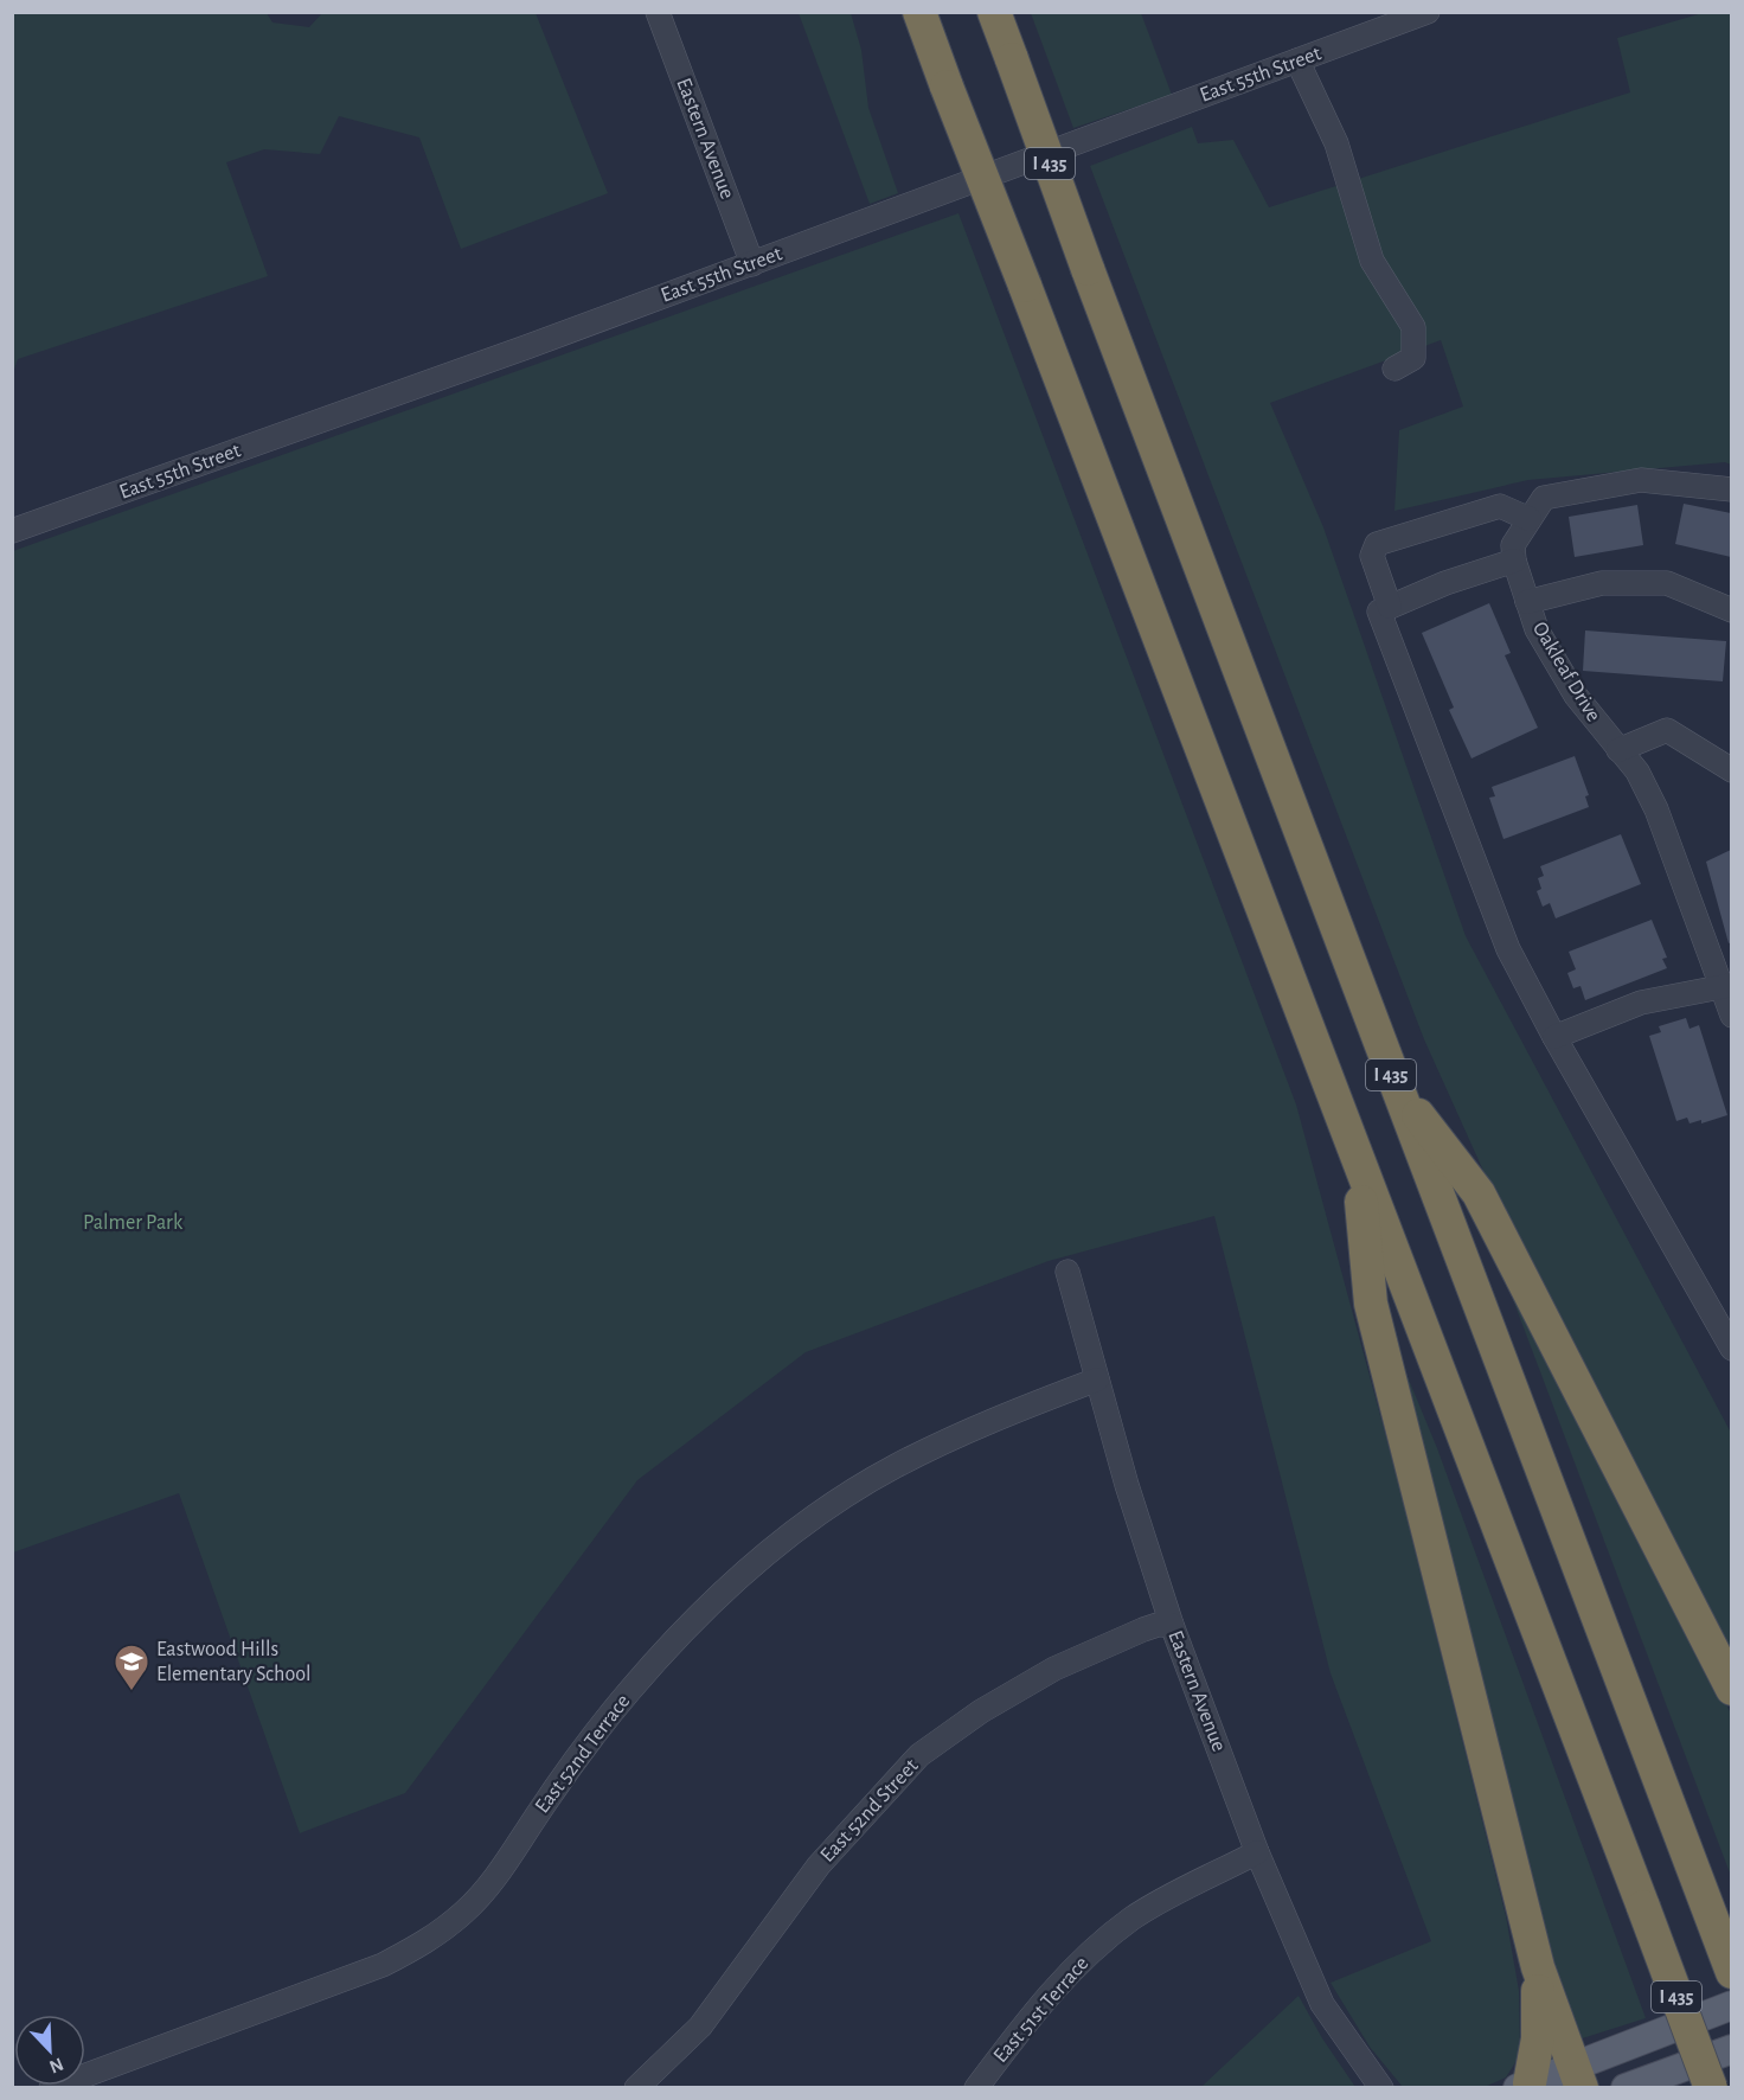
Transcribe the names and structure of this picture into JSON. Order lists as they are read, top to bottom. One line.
{"streets":{"highway":["I 435"],"street":["East 55th Street","Eastern Avenue","Oakleaf Drive","East 52nd Terrace","East 52nd Street","East 51st Terrace"]},"crossings":[["East 55th Street","Eastern Avenue"],["Eastern Avenue","East 52nd Terrace"],["Eastern Avenue","East 52nd Street"],["Eastern Avenue","East 51st Terrace"]],"parks":["Palmer Park"],"places":{"school or university":["Eastwood Hills Elementary School"]},"north":"bottom right"}
